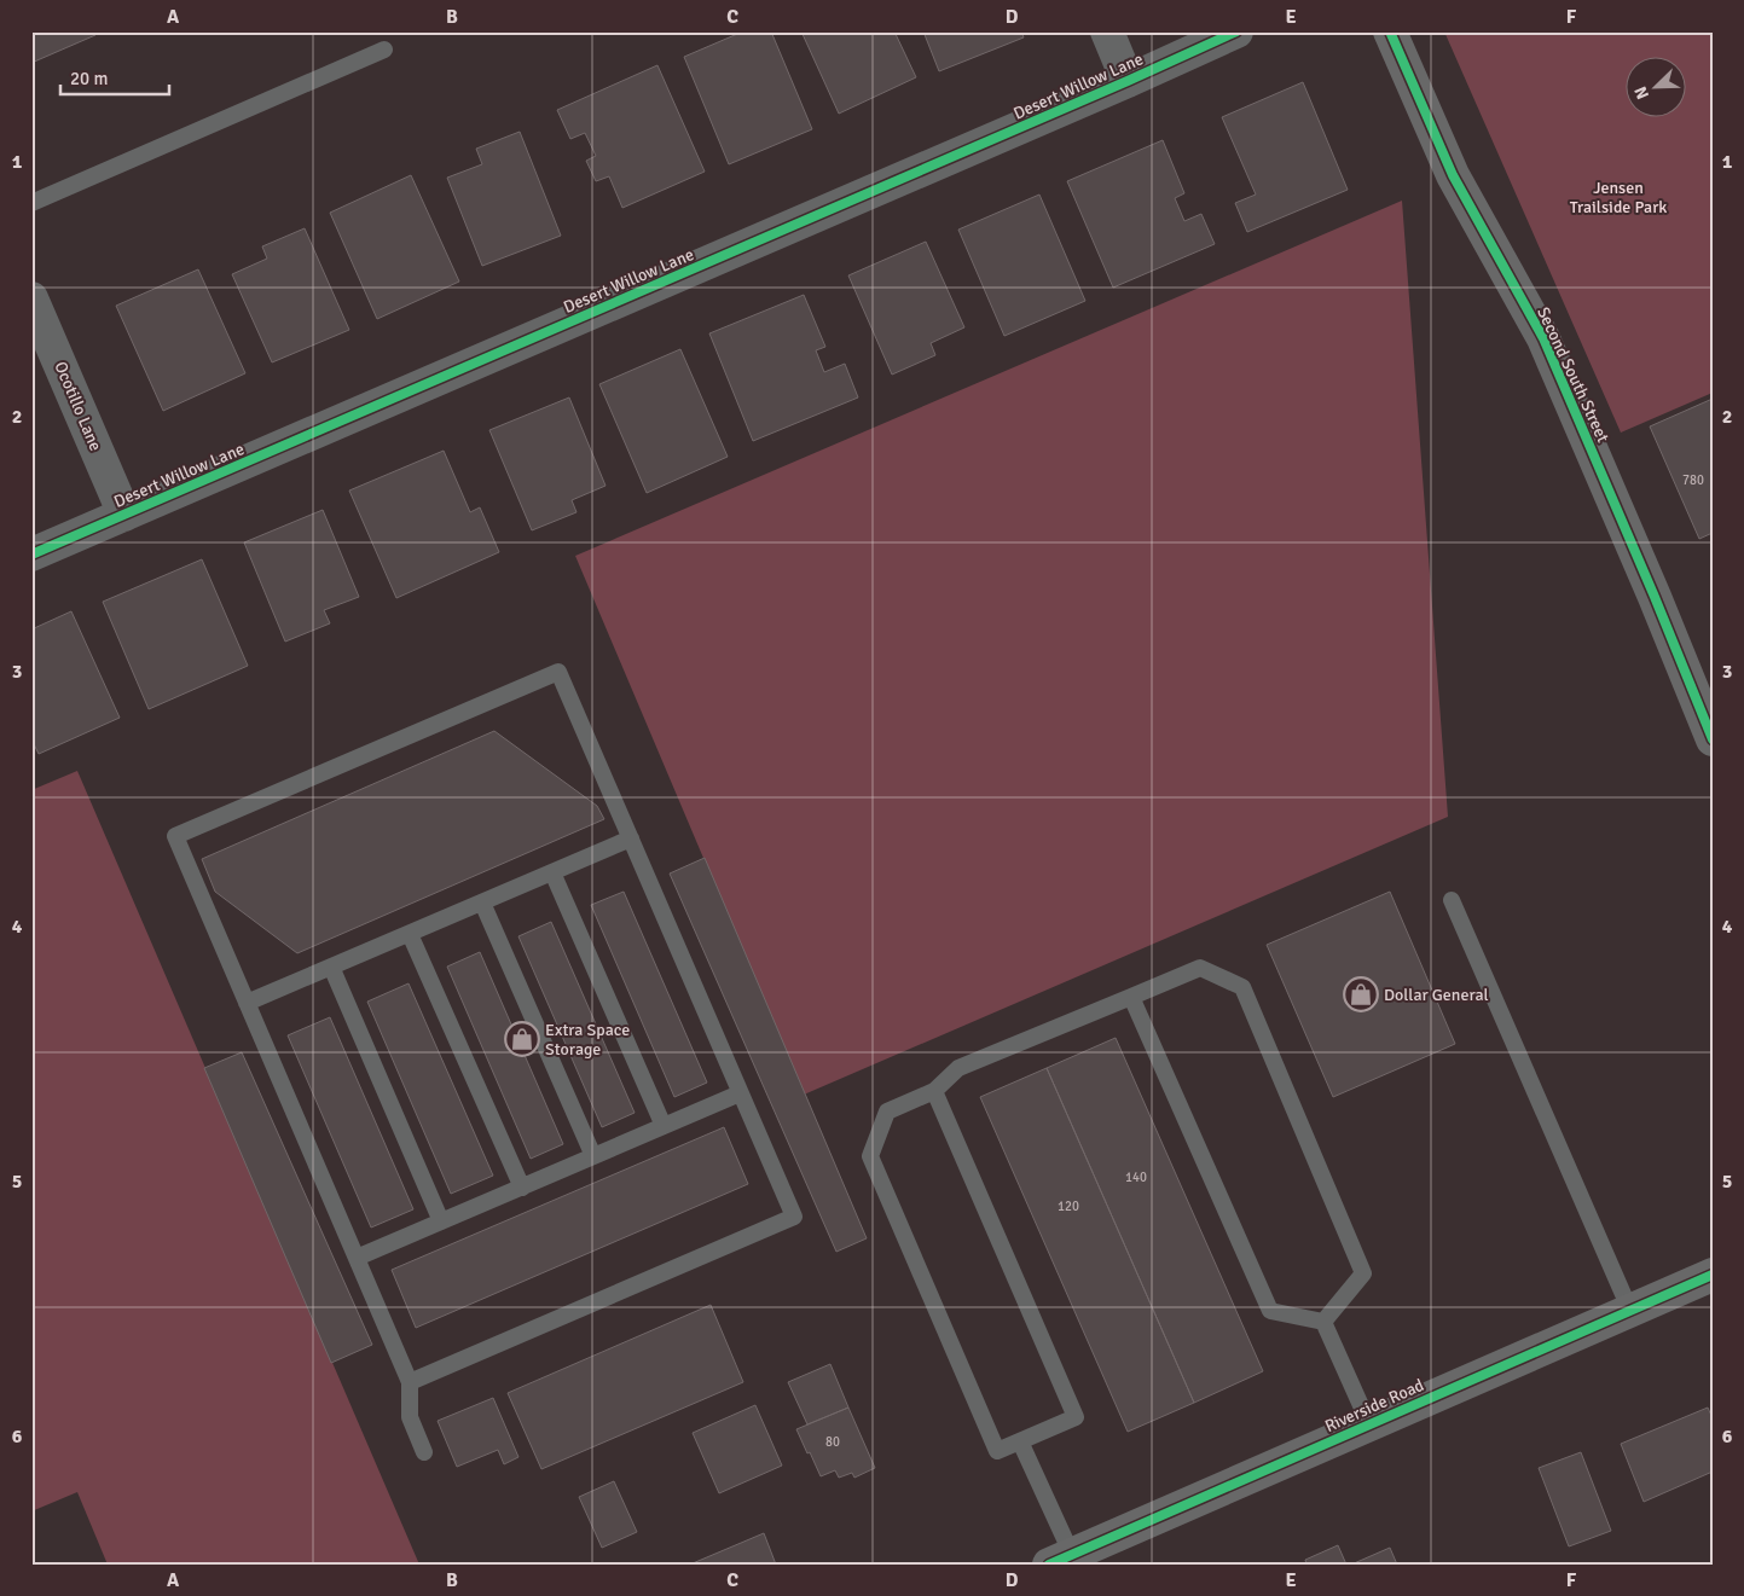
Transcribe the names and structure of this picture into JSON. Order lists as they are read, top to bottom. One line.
{"streets":{"street":["Desert Willow Lane","Second South Street","Ocotillo Lane","Riverside Road"]},"crossings":[["Desert Willow Lane","Ocotillo Lane"]],"parks":["Jensen Trailside Park"],"places":{"shop":["Dollar General","Extra Space Storage"]},"house_numbers":["780","140","120","80"],"scale_bar":"20 m","north":"bottom left","grid":{"columns":["A","B","C","D","E","F"],"rows":["1","2","3","4","5","6"]}}
